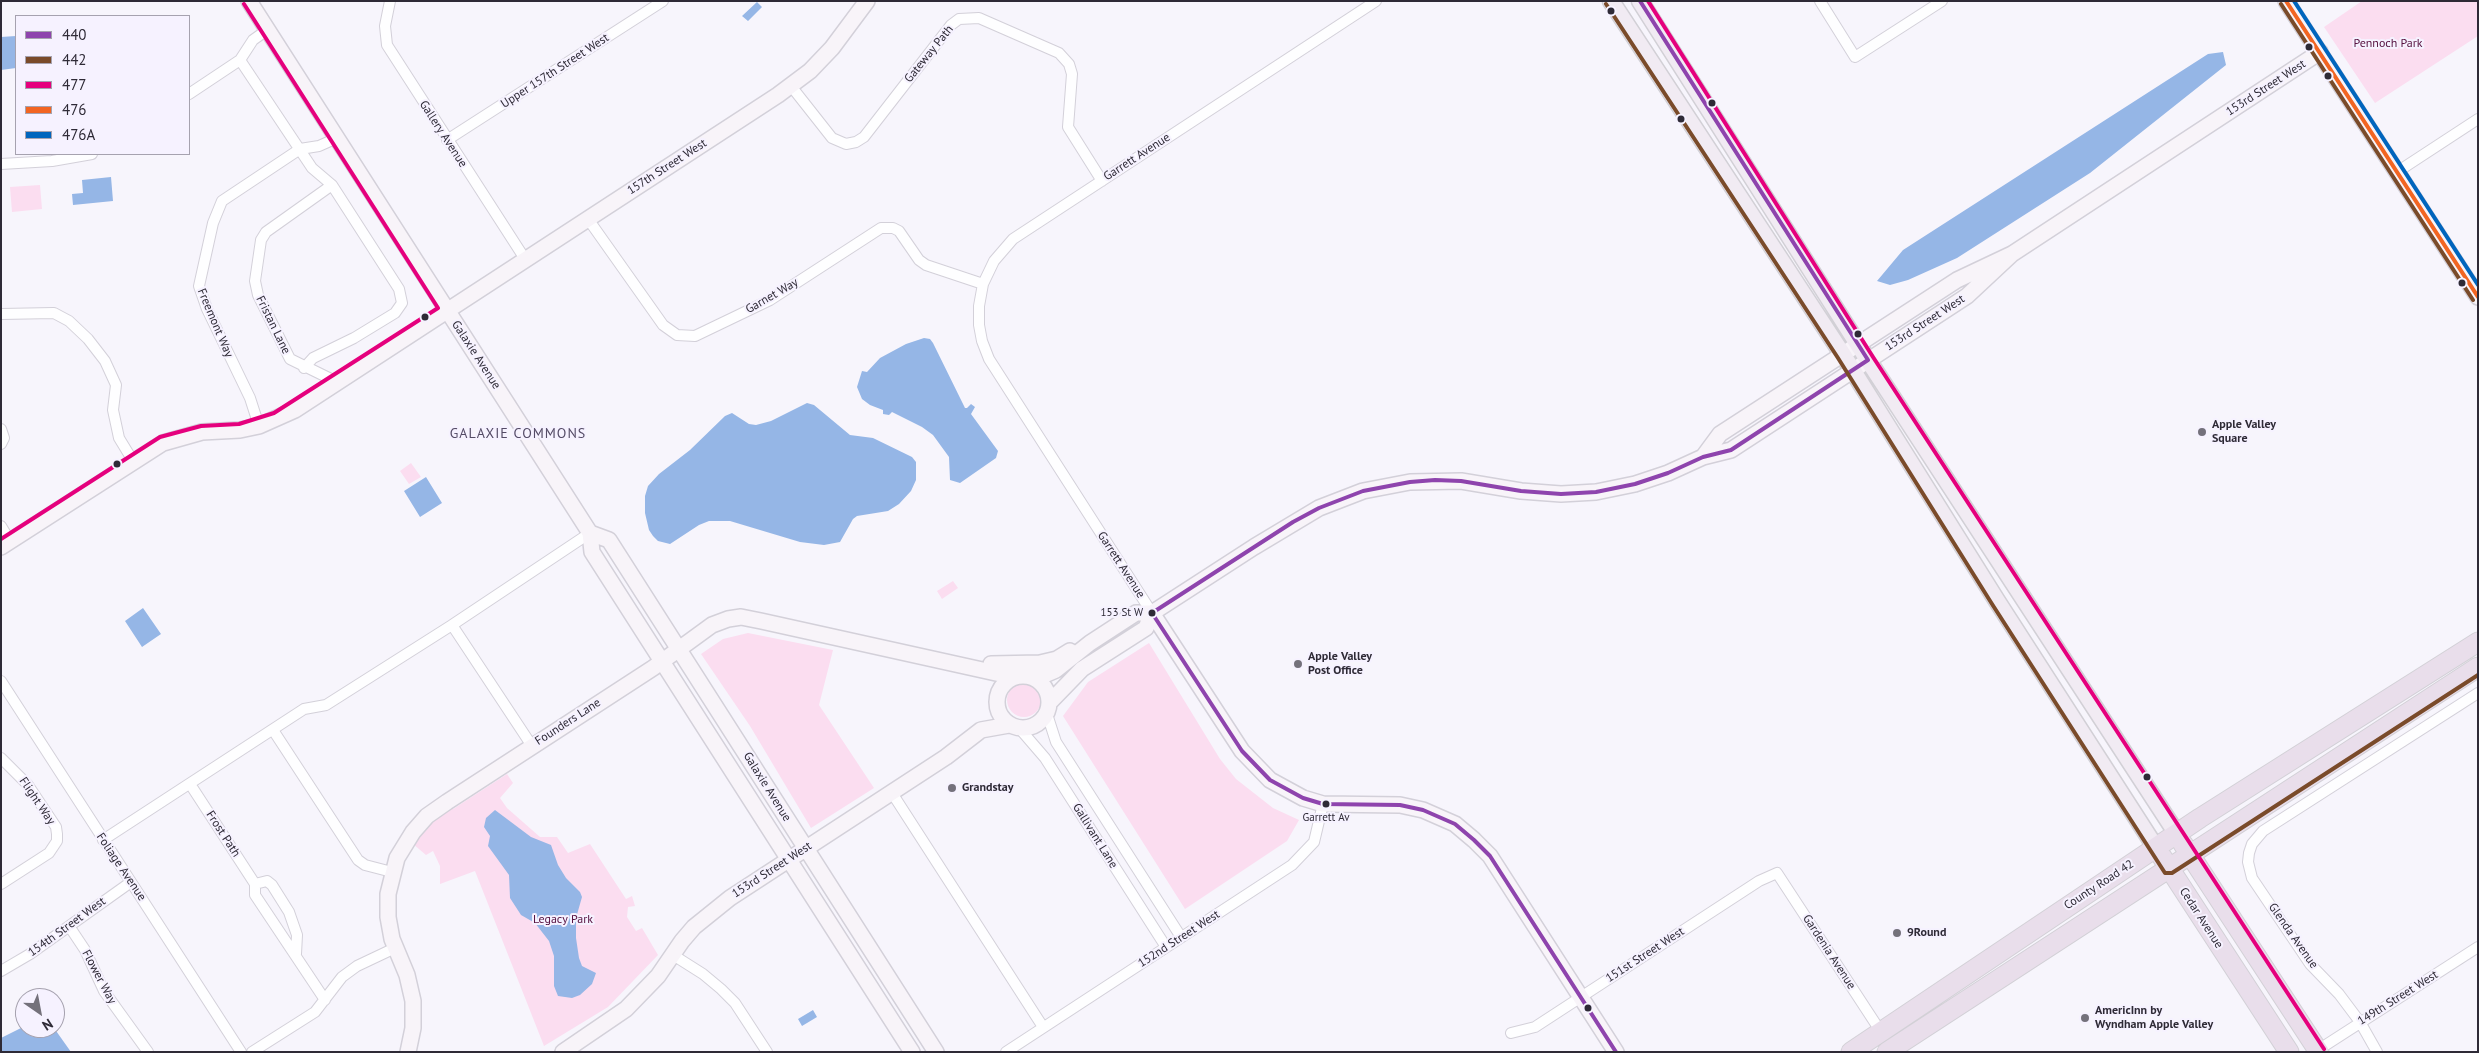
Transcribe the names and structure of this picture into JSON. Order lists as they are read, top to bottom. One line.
{"streets":{"highway":["County Road 42","Cedar Avenue"],"street":["Gateway Path","Upper 157th Street West","153rd Street West","Gallery Avenue","Garrett Avenue","157th Street West","Garnet Way","Freemont Way","Fristan Lane","Galaxie Avenue","Founders Lane","Flight Way","Frost Path","Gallivant Lane","Foliage Avenue","154th Street West","Glenda Avenue","152nd Street West","Gardenia Avenue","151st Street West","Flower Way","149th Street West"]},"crossings":[["Gateway Path","Garrett Avenue"],["Gateway Path","157th Street West"],["Upper 157th Street West","Gallery Avenue"],["153rd Street West","Garrett Avenue"],["153rd Street West","Galaxie Avenue"],["153rd Street West","Founders Lane"],["153rd Street West","Gallivant Lane"],["153rd Street West","Cedar Avenue"],["Gallery Avenue","157th Street West"],["Garrett Avenue","Garnet Way"],["Garrett Avenue","152nd Street West"],["Garrett Avenue","151st Street West"],["157th Street West","Garnet Way"],["157th Street West","Freemont Way"],["157th Street West","Fristan Lane"],["157th Street West","Galaxie Avenue"],["Freemont Way","Galaxie Avenue"],["Galaxie Avenue","Founders Lane"],["Founders Lane","Gallivant Lane"],["Gallivant Lane","152nd Street West"],["Foliage Avenue","154th Street West"],["County Road 42","Cedar Avenue"],["County Road 42","Gardenia Avenue"],["Cedar Avenue","149th Street West"],["154th Street West","Flower Way"],["Glenda Avenue","149th Street West"],["Gardenia Avenue","151st Street West"]],"districts":["GALAXIE COMMONS"],"parks":["Pennoch Park","Legacy Park"],"places":["Apple Valley Square","153 St W","Apple Valley Post Office","Grandstay","Garrett Av","9Round","AmericInn by Wyndham Apple Valley"],"lines":["transit line 440","transit line 477","transit line 476","transit line 476A","transit line 442"],"legend":["440","442","477","476","476A"],"north":"bottom right"}
